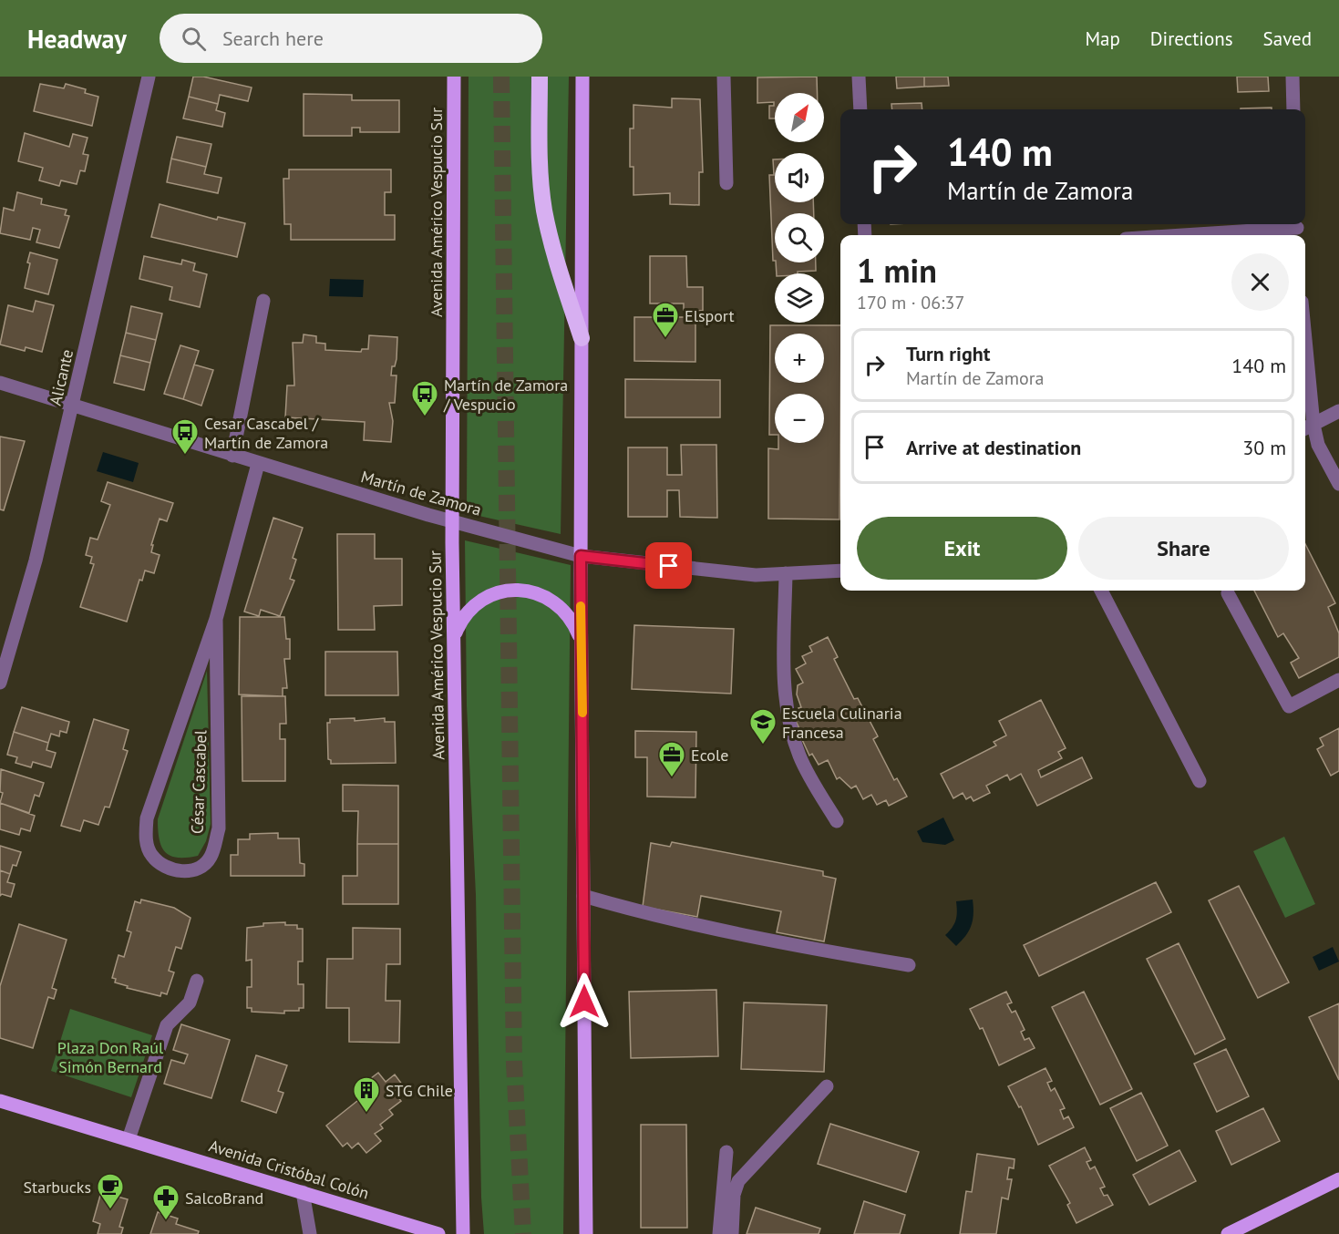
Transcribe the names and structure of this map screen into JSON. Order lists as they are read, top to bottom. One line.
{"streets":{"main road":["Avenida Américo Vespucio Sur","Avenida Cristóbal Colón"],"street":["Alicante","Martín de Zamora","César Cascabel"]},"crossings":[["Avenida Américo Vespucio Sur","Martín de Zamora"],["Alicante","Martín de Zamora"],["Martín de Zamora","César Cascabel"]],"parks":["Plaza Don Raúl Simón Bernard"],"places":{"office":["Elsport","Ecole"],"bus stop":["Martín de Zamora / Vespucio","Cesar Cascabel / Martín de Zamora"],"school or university":["Escuela Culinaria Francesa"],"building":["STG Chile"],"cafe":["Starbucks"],"pharmacy":["SalcoBrand"]},"north":"top right","page":{"header":"Headway","search":"Search here","nav":["Map","Directions","Saved"],"map_buttons":["+","−"],"turn":["140 m","Martín de Zamora"],"heading":["1 min","170 m · 06:37"],"list":[{"name":"Turn right","note":"Martín de Zamora","value":"140 m"},{"name":"Arrive at destination","value":"30 m"}],"buttons":["Exit","Share"]}}
